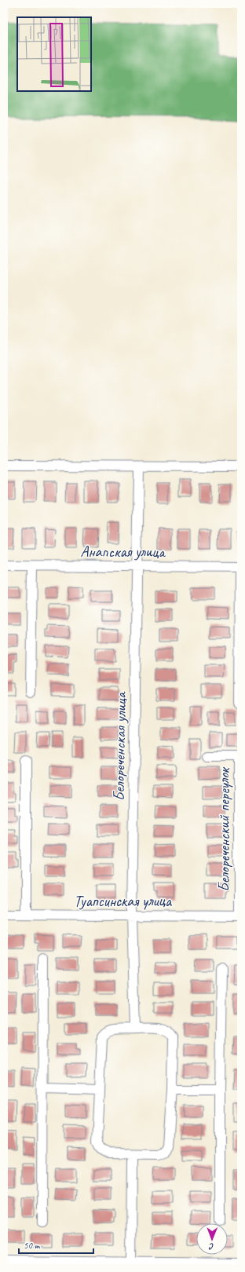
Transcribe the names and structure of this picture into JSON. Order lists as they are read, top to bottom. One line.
{"streets":{"street":["Анапская улица","Белореченская улица","Белореченский переулок","Туапсинская улица"]},"crossings":[["Анапская улица","Белореченская улица"],["Белореченская улица","Туапсинская улица"],["Белореченский переулок","Туапсинская улица"]],"scale_bar":"50 m","north":"bottom"}
